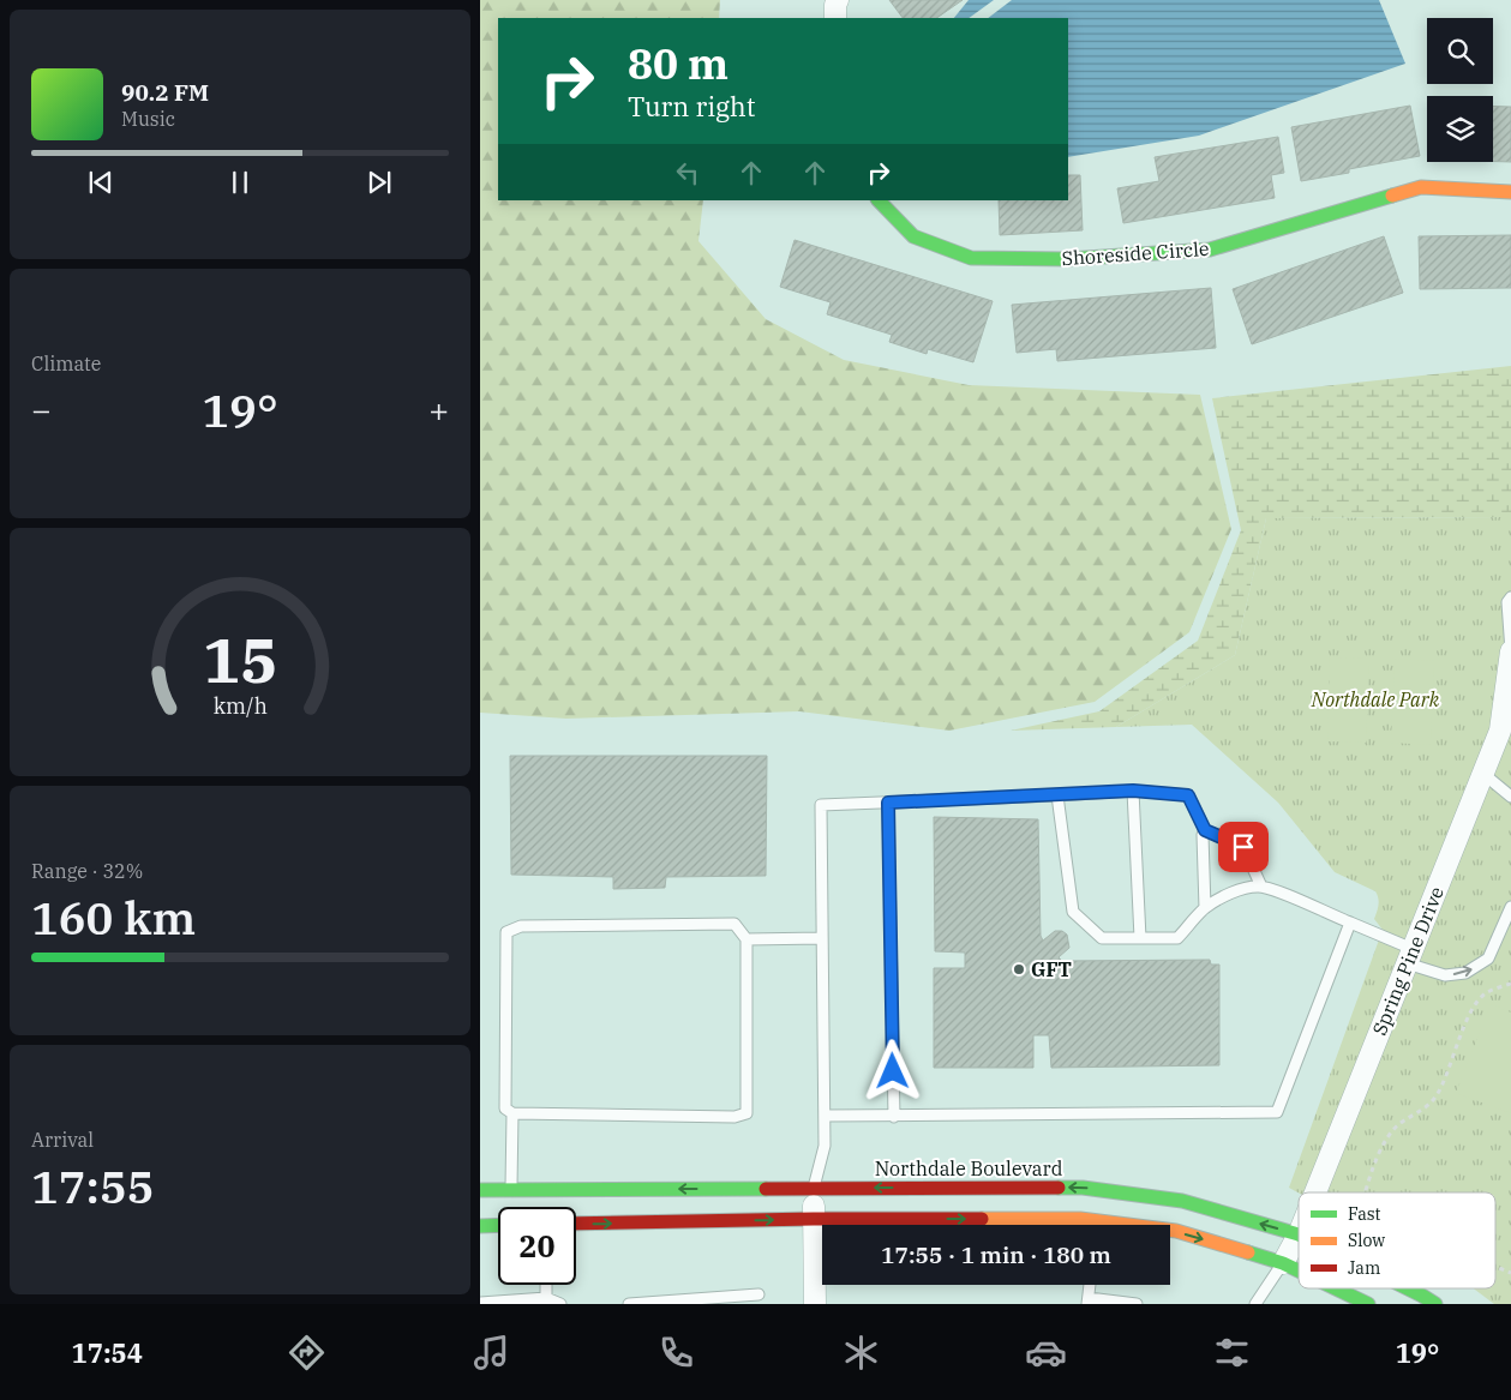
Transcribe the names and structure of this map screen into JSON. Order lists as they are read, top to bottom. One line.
{"streets":{"street":["Shoreside Circle","Spring Pine Drive","Northdale Boulevard"]},"crossings":[["Spring Pine Drive","Northdale Boulevard"]],"parks":["Northdale Park"],"places":["GFT"],"legend":["Fast","Slow","Jam"],"page":{"turn":["80 m","Turn right"],"song":["90.2 FM","Music"],"tile":["Climate",["Range · 32%","160 km"],["Arrival","17:55"]],"heat":["−","19°","+"],"limit":"20","trip":"17:55 · 1 min · 180 m","tabs":["17:54","19°"],"gauge":["15","km/h"]}}
